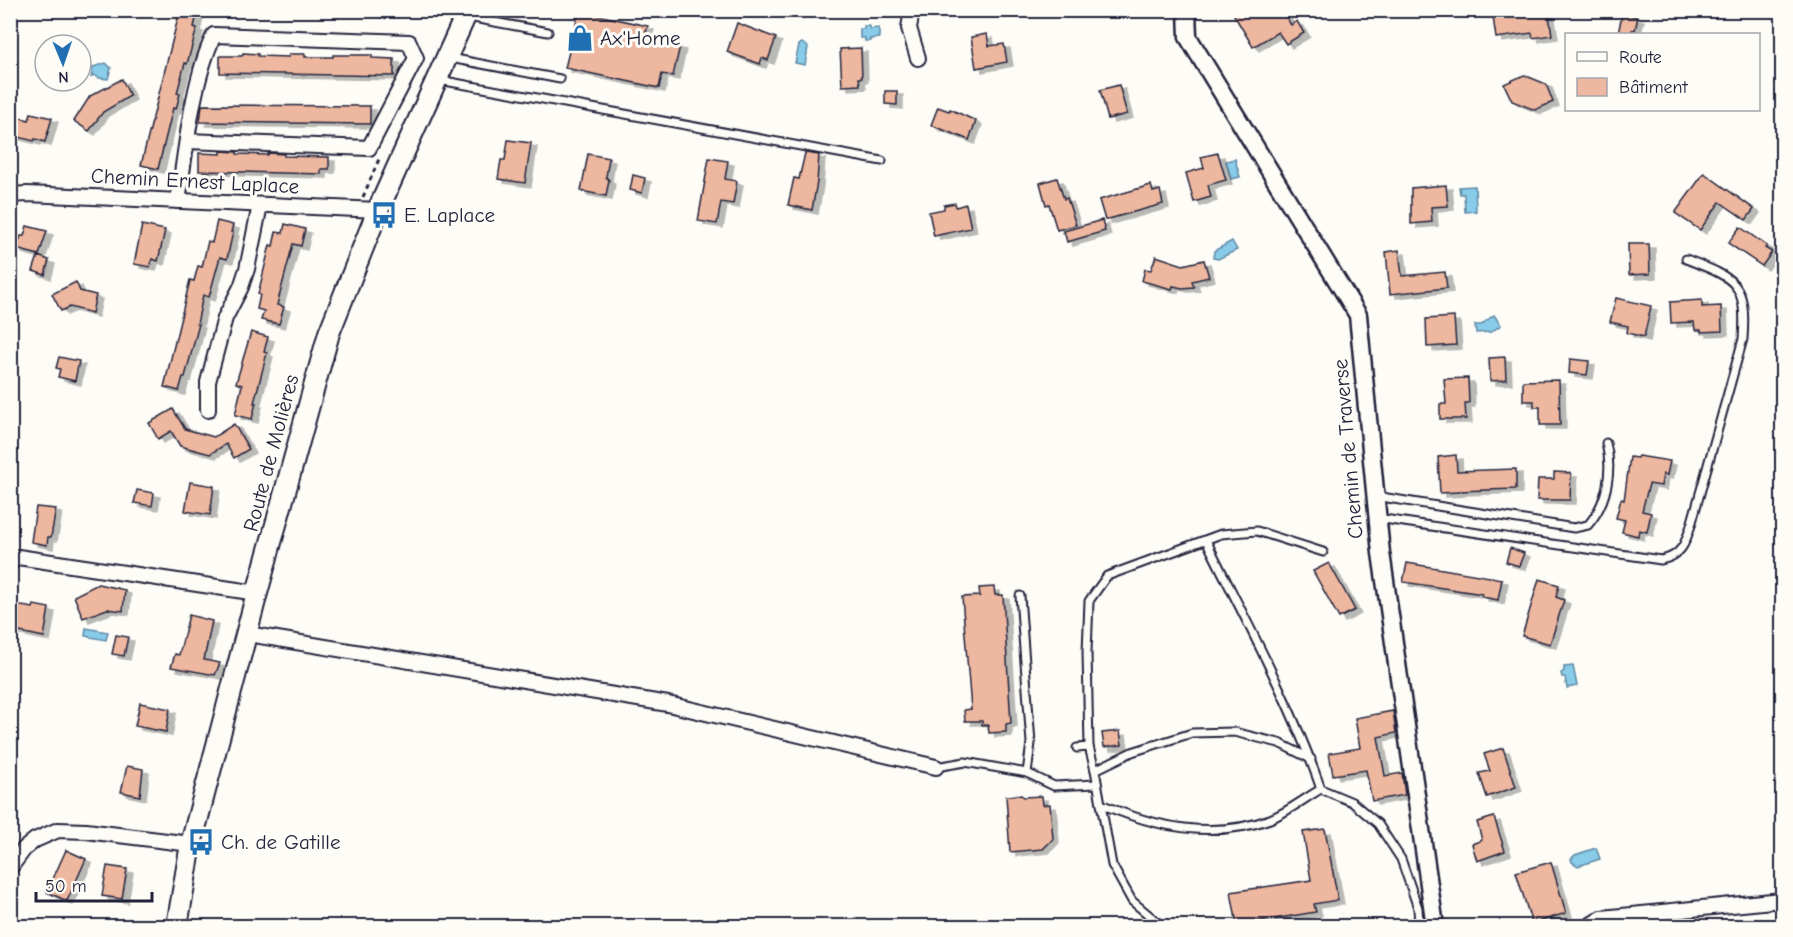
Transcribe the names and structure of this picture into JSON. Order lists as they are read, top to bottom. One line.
{"streets":{"main road":["Route de Molières"],"street":["Chemin Ernest Laplace","Chemin de Traverse"]},"crossings":[["Chemin Ernest Laplace","Route de Molières"]],"places":{"shop":["Ax'Home"],"bus stop":["E. Laplace","Ch. de Gatille"]},"legend":["Route","Bâtiment"],"scale_bar":"50 m","north":"bottom"}
